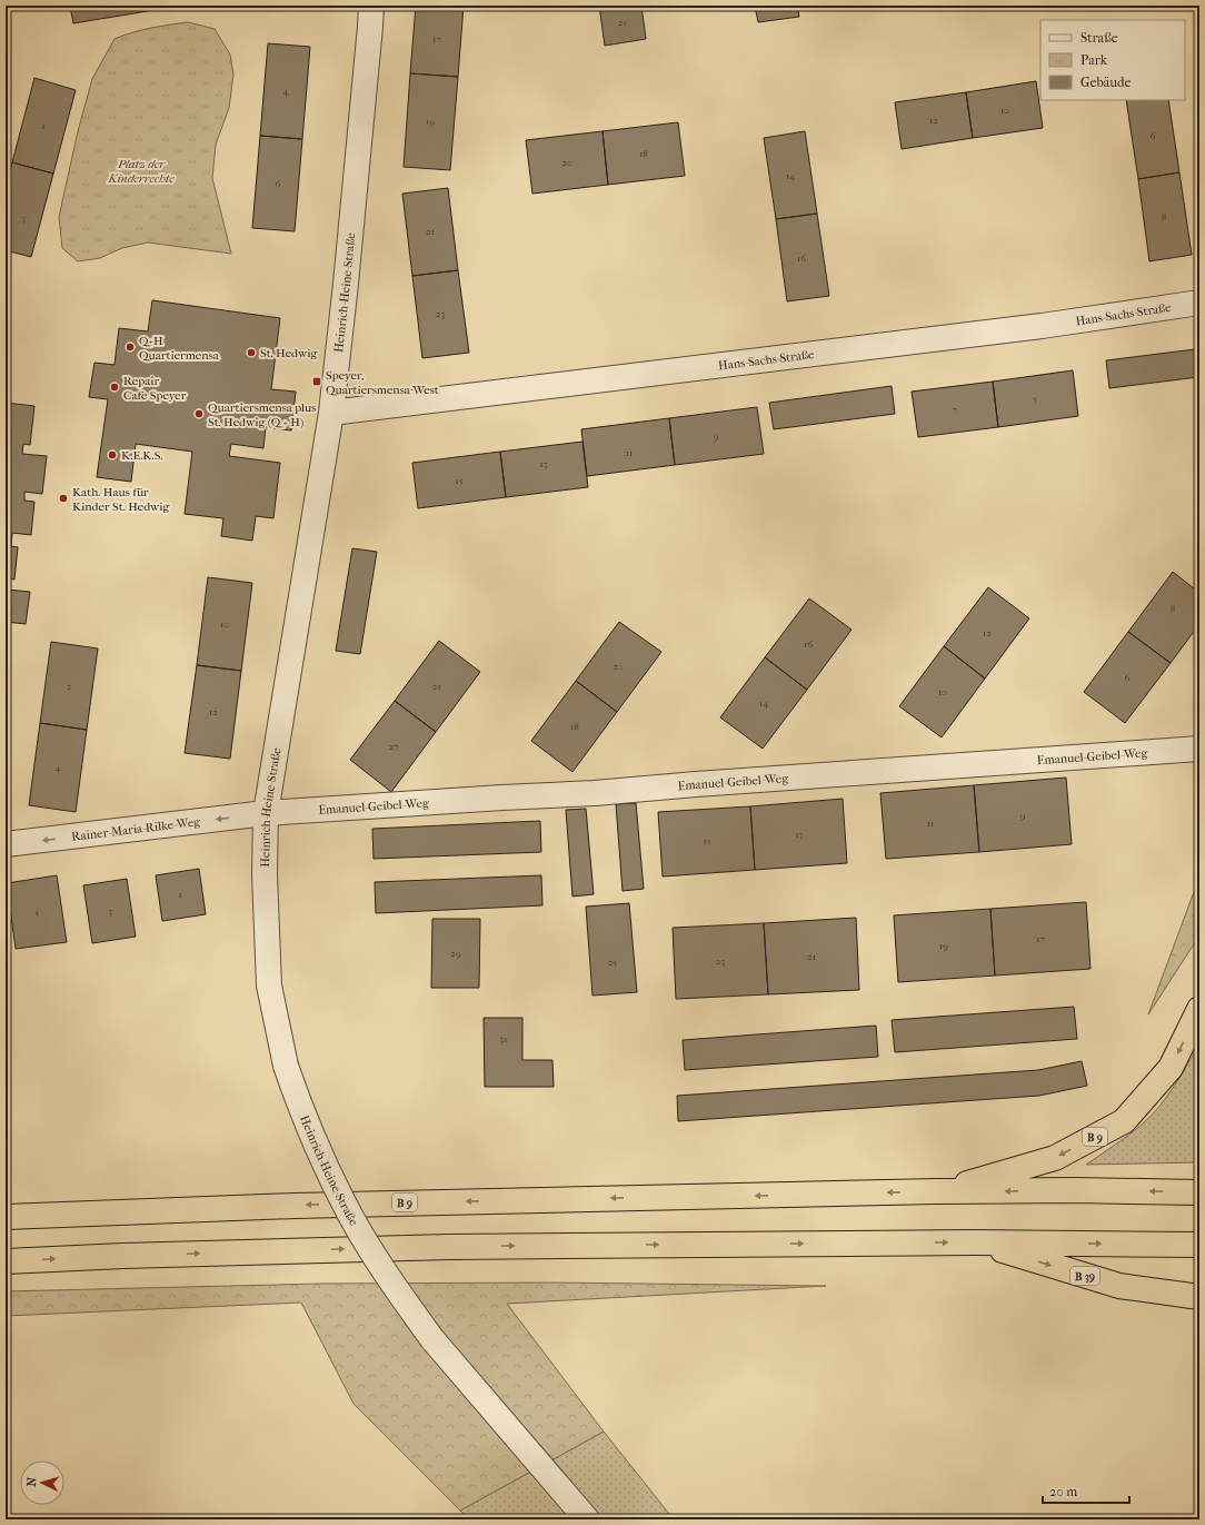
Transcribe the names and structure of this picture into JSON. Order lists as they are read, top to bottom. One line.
{"streets":{"highway":["B 9","B 39"],"street":["Heinrich-Heine-Straße","Hans-Sachs-Straße","Emanuel-Geibel-Weg","Rainer-Maria-Rilke-Weg"]},"crossings":[["Heinrich-Heine-Straße","Hans-Sachs-Straße"],["Heinrich-Heine-Straße","Emanuel-Geibel-Weg"],["Heinrich-Heine-Straße","Rainer-Maria-Rilke-Weg"],["Emanuel-Geibel-Weg","Rainer-Maria-Rilke-Weg"]],"one_way":["Rainer-Maria-Rilke-Weg"],"parks":["Platz der Kinderrechte"],"places":{"other":["Q+H Quartiermensa","St. Hedwig","Repair Cafe Speyer","Quartiersmensa plus St. Hedwig (Q + H)","K.E.K.S.","Kath. Haus für Kinder St. Hedwig"],"transit":["Speyer, Quartiersmensa West"]},"house_numbers":["25","17","4","10","12","19","1","6","18","20","14","6","8","3","21","16","23","5","7","9","11","13","15","8","10","12","16","20","6","2","25","10","14","12","18","27","4","9","11","13","15","1","3","5","17","19","29","21","23","25","31"],"legend":["Straße","Park","Gebäude"],"scale_bar":"20 m","north":"left"}
